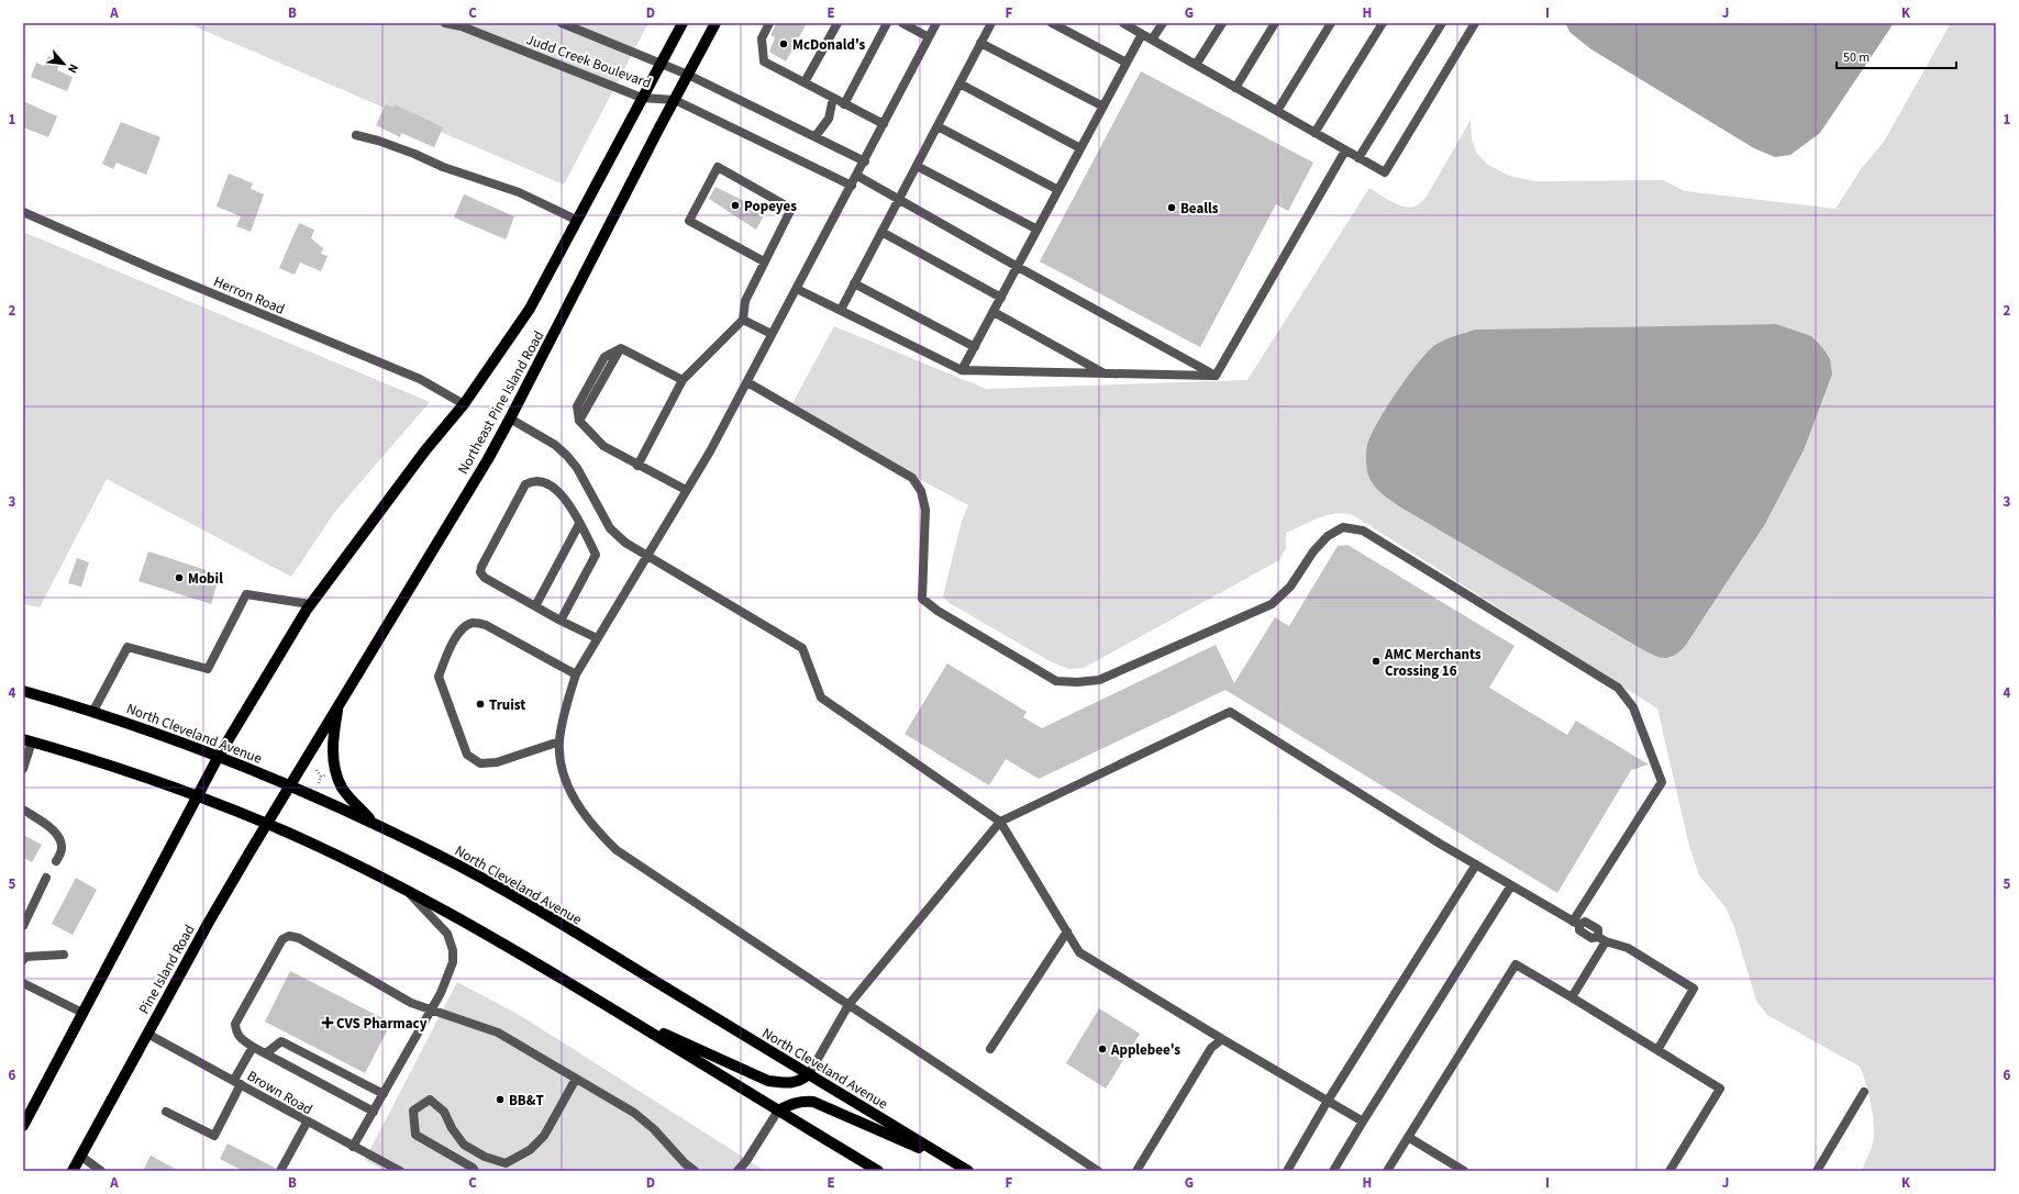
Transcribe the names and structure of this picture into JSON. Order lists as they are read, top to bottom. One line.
{"streets":{"main road":["Northeast Pine Island Road","North Cleveland Avenue","Pine Island Road"],"street":["Judd Creek Boulevard","Herron Road","Brown Road"]},"crossings":[["Judd Creek Boulevard","Northeast Pine Island Road"],["Herron Road","Northeast Pine Island Road"],["Northeast Pine Island Road","North Cleveland Avenue"],["Northeast Pine Island Road","Pine Island Road"],["North Cleveland Avenue","Pine Island Road"],["Pine Island Road","Brown Road"]],"places":{"other":["McDonald's","Popeyes","Bealls","Mobil","AMC Merchants Crossing 16","Truist","Applebee's","BB&T"],"health":["CVS Pharmacy"]},"scale_bar":"50 m","north":"bottom right","grid":{"columns":["A","B","C","D","E","F","G","H","I","J","K"],"rows":["1","2","3","4","5","6"]}}
